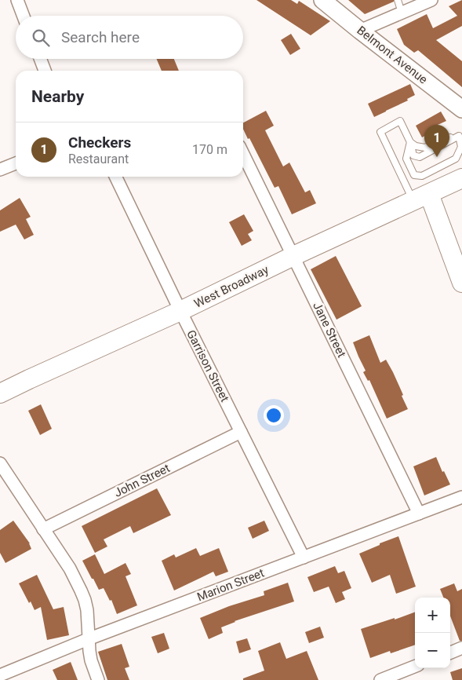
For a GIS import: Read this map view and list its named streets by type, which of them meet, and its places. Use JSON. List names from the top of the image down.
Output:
{
  "streets": {
    "main road": ["Belmont Avenue", "West Broadway"],
    "street": [
      "Jane Street",
      "Garrison Street",
      "John Street",
      "Marion Street"
    ]
  },
  "crossings": [
    ["West Broadway", "Jane Street"],
    ["West Broadway", "Garrison Street"],
    ["Jane Street", "Marion Street"],
    ["Garrison Street", "John Street"],
    ["Garrison Street", "Marion Street"]
  ],
  "page": {
    "search": "Search here",
    "heading": "Nearby",
    "list": [
      {
        "mark": "1",
        "name": "Checkers",
        "note": "Restaurant",
        "value": "170 m"
      }
    ],
    "pins": "1",
    "map_buttons": ["+", "−"]
  }
}
